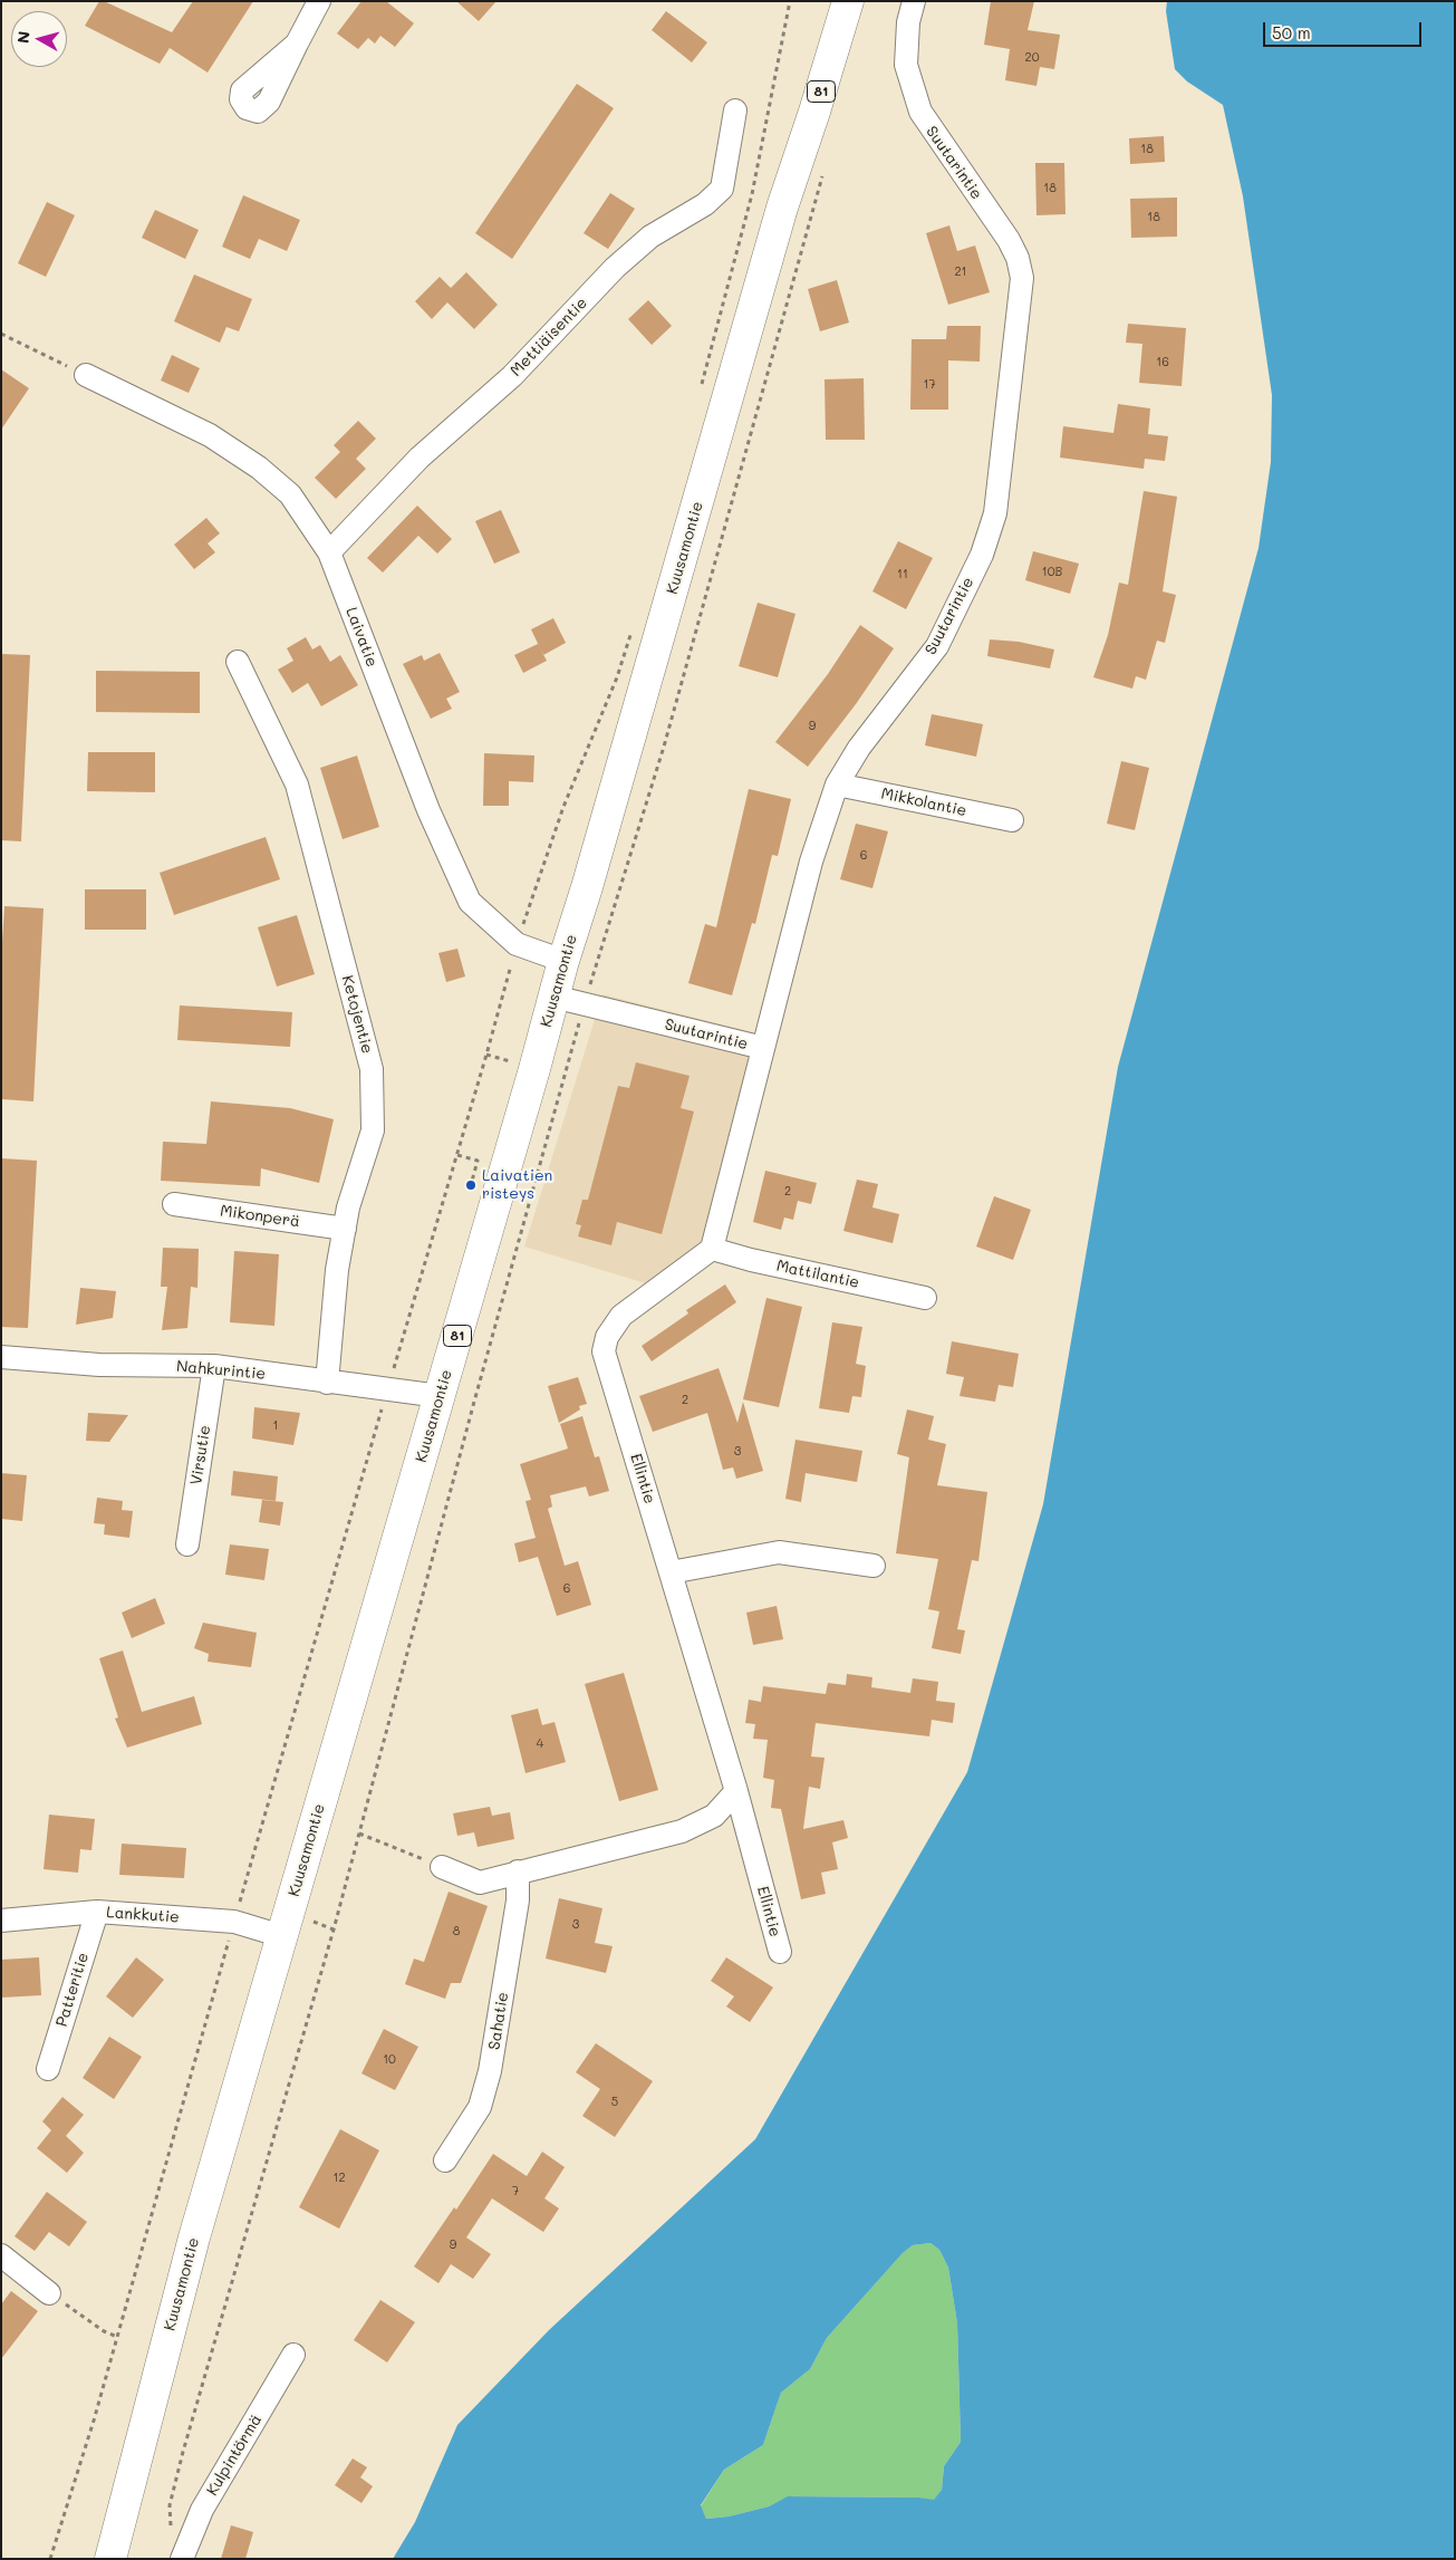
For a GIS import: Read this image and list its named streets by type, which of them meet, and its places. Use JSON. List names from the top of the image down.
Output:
{
  "streets": {
    "main road": ["81", "Kuusamontie"],
    "street": [
      "Suutarintie",
      "Mettiäisentie",
      "Laivatie",
      "Mikkolantie",
      "Ketojentie",
      "Mikonperä",
      "Mattilantie",
      "Nahkurintie",
      "Virsutie",
      "Ellintie",
      "Lankkutie",
      "Patteritie",
      "Sahatie",
      "Kulpintörmä"
    ]
  },
  "crossings": [
    ["Suutarintie", "Kuusamontie"],
    ["Suutarintie", "Mikkolantie"],
    ["Mettiäisentie", "Laivatie"],
    ["Kuusamontie", "Laivatie"],
    ["Kuusamontie", "Nahkurintie"],
    ["Kuusamontie", "Lankkutie"],
    ["Ketojentie", "Mikonperä"],
    ["Ketojentie", "Nahkurintie"],
    ["Mattilantie", "Ellintie"],
    ["Nahkurintie", "Virsutie"],
    ["Lankkutie", "Patteritie"]
  ],
  "places": ["Laivatien risteys"],
  "house_numbers": [
    "20",
    "18",
    "18",
    "18",
    "21",
    "16",
    "17",
    "10B",
    "11",
    "9",
    "6",
    "2",
    "2",
    "1",
    "3",
    "6",
    "4",
    "3",
    "8",
    "10",
    "5",
    "12",
    "7",
    "9"
  ],
  "scale_bar": "50 m",
  "north": "left"
}
